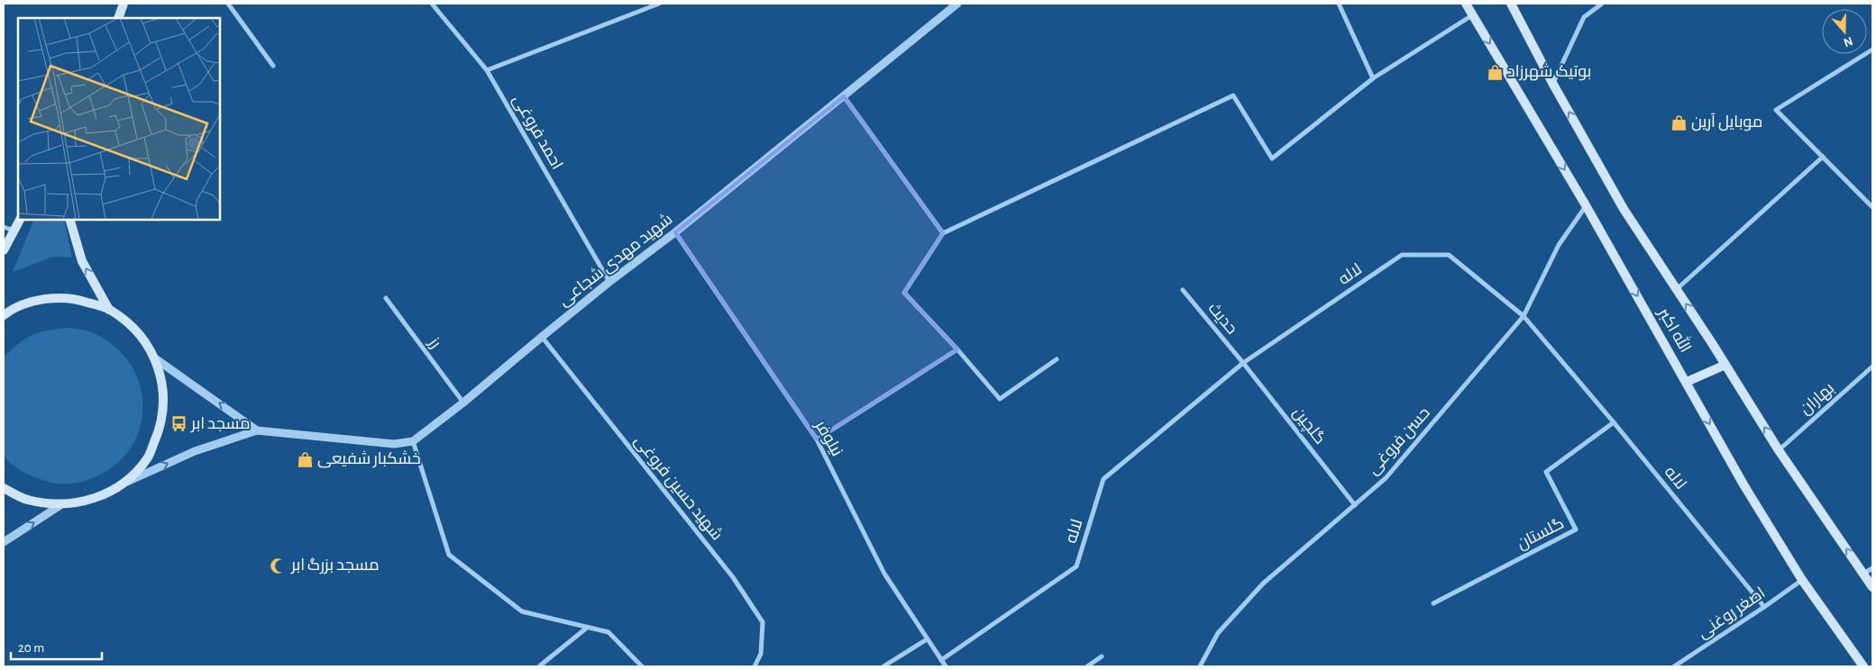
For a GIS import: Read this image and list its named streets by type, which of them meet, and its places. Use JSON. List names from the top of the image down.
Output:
{
  "streets": {
    "main road": ["الله اکبر"],
    "street": [
      "احمد فروغی",
      "شهید مهدی شجاعی",
      "لاله",
      "حدیث",
      "رز",
      "بهاران",
      "گلچین",
      "نیلوفر",
      "حسن فروغی",
      "شهید حسین فروغی",
      "گلستان",
      "اصغر روغنی"
    ]
  },
  "crossings": [
    ["احمد فروغی", "شهید مهدی شجاعی"],
    ["شهید مهدی شجاعی", "رز"],
    ["شهید مهدی شجاعی", "نیلوفر"],
    ["شهید مهدی شجاعی", "شهید حسین فروغی"],
    ["لاله", "حدیث"],
    ["لاله", "گلچین"],
    ["لاله", "نیلوفر"],
    ["لاله", "حسن فروغی"],
    ["لاله", "گلستان"],
    ["لاله", "اصغر روغنی"],
    ["حدیث", "گلچین"],
    ["الله اکبر", "بهاران"],
    ["الله اکبر", "حسن فروغی"],
    ["الله اکبر", "اصغر روغنی"],
    ["گلچین", "حسن فروغی"]
  ],
  "places": {
    "shop": ["بوتیک شهرزاد", "موبایل آرین", "خشکبار شفیعی"],
    "bus stop": ["مسجد ابر"],
    "mosque": ["مسجد بزرگ ابر"]
  },
  "scale_bar": "20 m",
  "north": "bottom"
}
